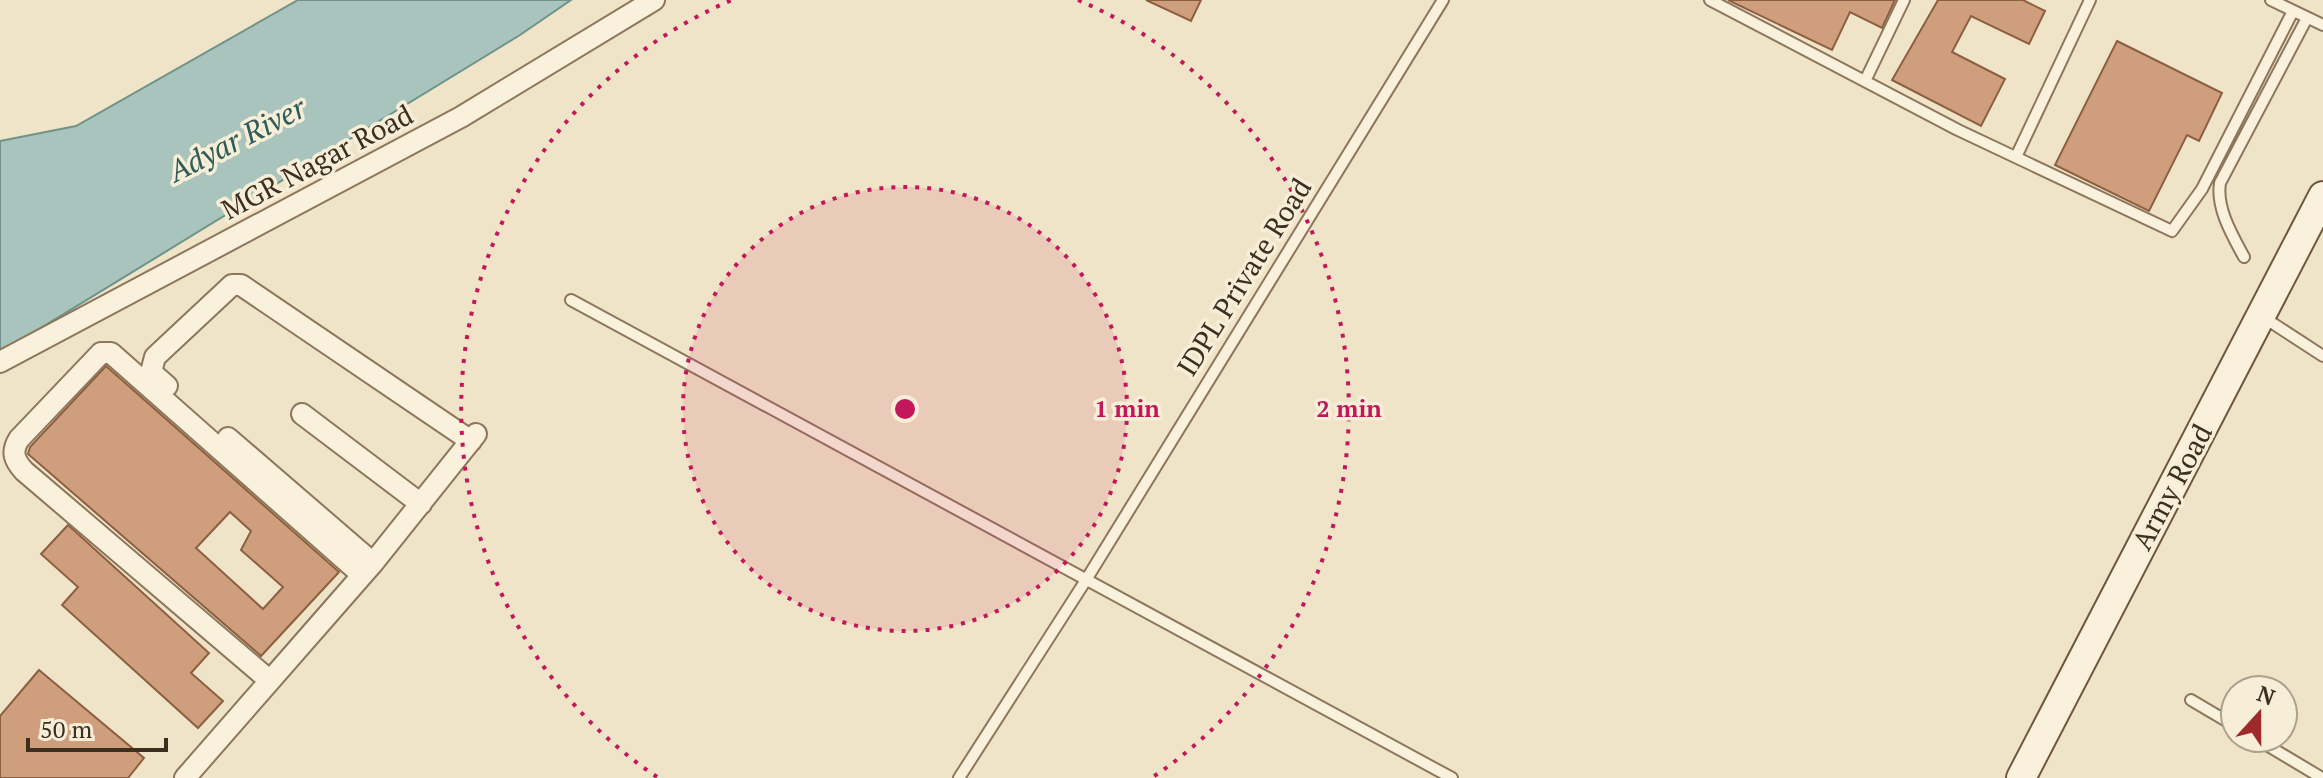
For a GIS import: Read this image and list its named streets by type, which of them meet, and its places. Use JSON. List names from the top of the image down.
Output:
{
  "streets": {
    "street": ["MGR Nagar Road", "Army Road"],
    "lane": ["IDPL Private Road"]
  },
  "water": ["Adyar River"],
  "scale_bar": "50 m",
  "north": "top",
  "rings": ["1 min", "2 min"]
}
